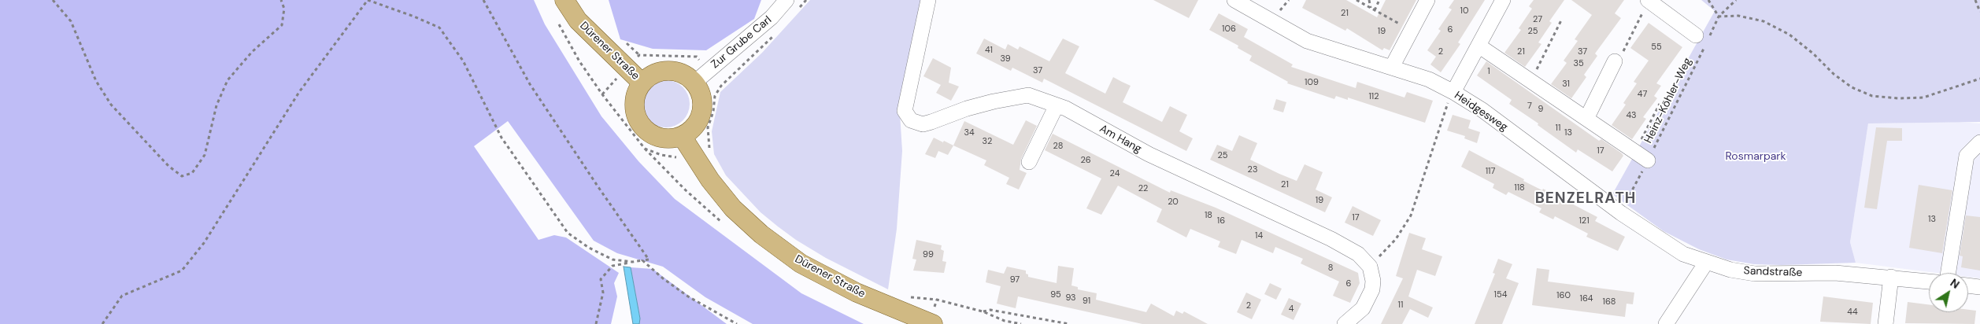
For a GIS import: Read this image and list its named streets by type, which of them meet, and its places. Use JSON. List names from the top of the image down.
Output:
{
  "streets": {
    "main road": ["Dürener Straße"],
    "street": [
      "Zur Grube Carl",
      "Heidgesweg",
      "Am Hang",
      "Sandstraße"
    ],
    "path": ["Heinz-Köhler-Weg"]
  },
  "crossings": [
    ["Zur Grube Carl", "Dürener Straße"],
    ["Heinz-Köhler-Weg", "Heidgesweg"],
    ["Heidgesweg", "Sandstraße"]
  ],
  "districts": ["BENZELRATH"],
  "parks": ["Rosmarpark"],
  "house_numbers": [
    "10",
    "21",
    "27",
    "106",
    "6",
    "19",
    "25",
    "55",
    "41",
    "2",
    "21",
    "37",
    "39",
    "35",
    "37",
    "1",
    "109",
    "31",
    "47",
    "112",
    "7",
    "9",
    "43",
    "11",
    "34",
    "13",
    "32",
    "28",
    "17",
    "25",
    "26",
    "23",
    "117",
    "24",
    "21",
    "118",
    "22",
    "19",
    "20",
    "18",
    "17",
    "13",
    "16",
    "121",
    "14",
    "99",
    "8",
    "97",
    "6",
    "95",
    "154",
    "160",
    "93",
    "164",
    "91",
    "168",
    "11",
    "2",
    "4",
    "44"
  ],
  "north": "top right"
}
